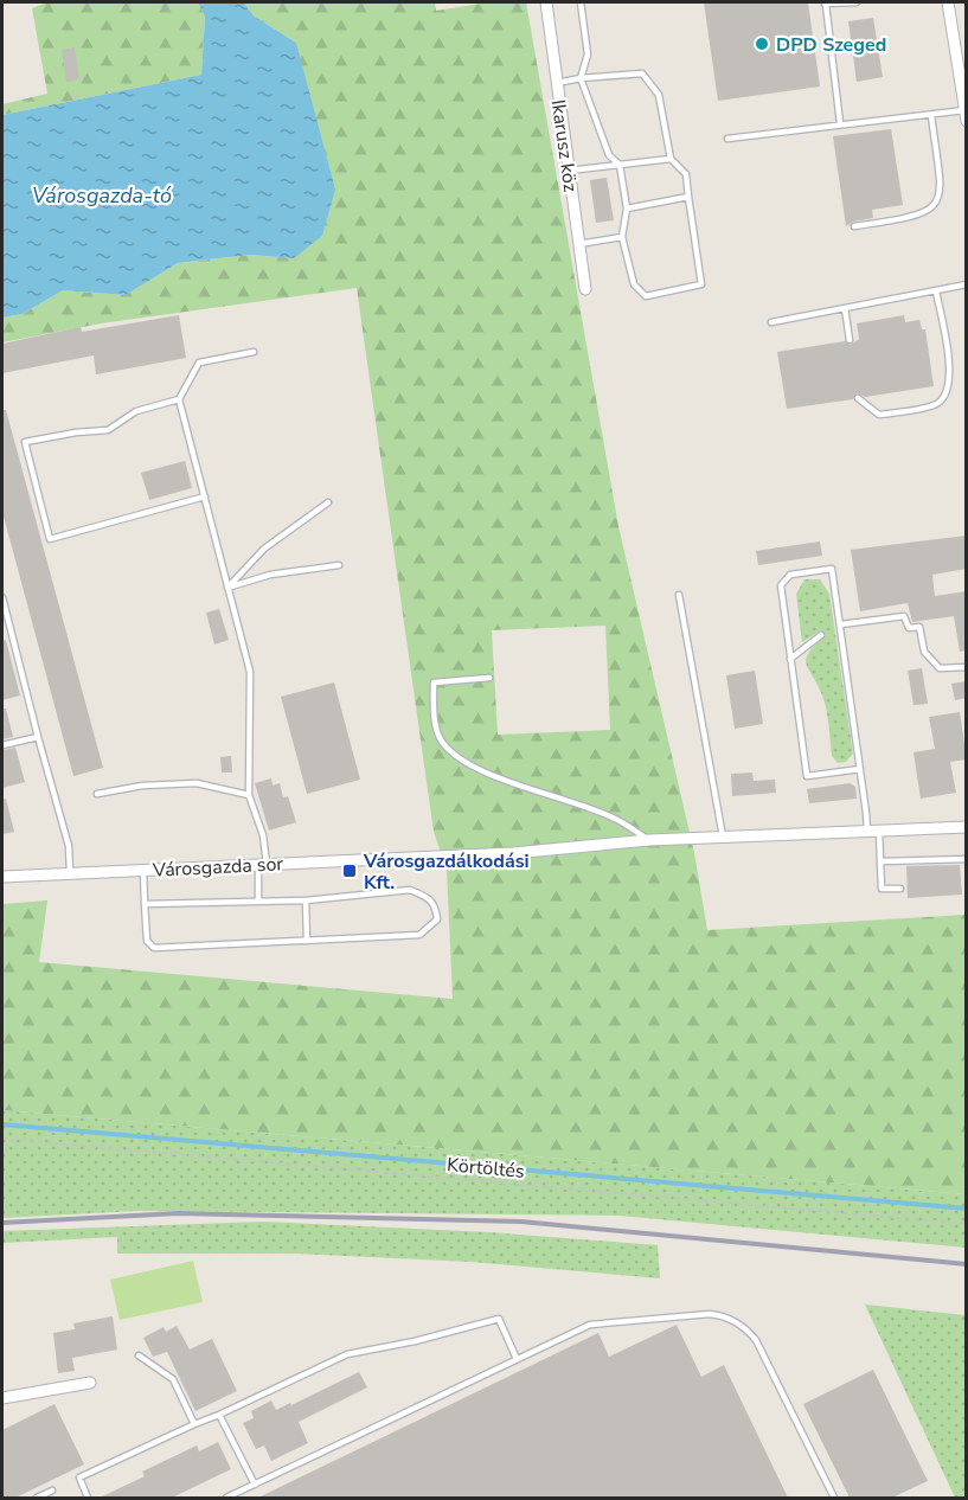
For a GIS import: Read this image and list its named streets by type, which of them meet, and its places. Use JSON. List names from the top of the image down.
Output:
{
  "streets": {
    "street": ["Ikarusz köz", "Városgazda sor"],
    "path": ["Körtöltés"]
  },
  "water": ["Városgazda-tó"],
  "places": {
    "other": ["DPD Szeged"],
    "transit": ["Városgazdálkodási Kft."]
  }
}
